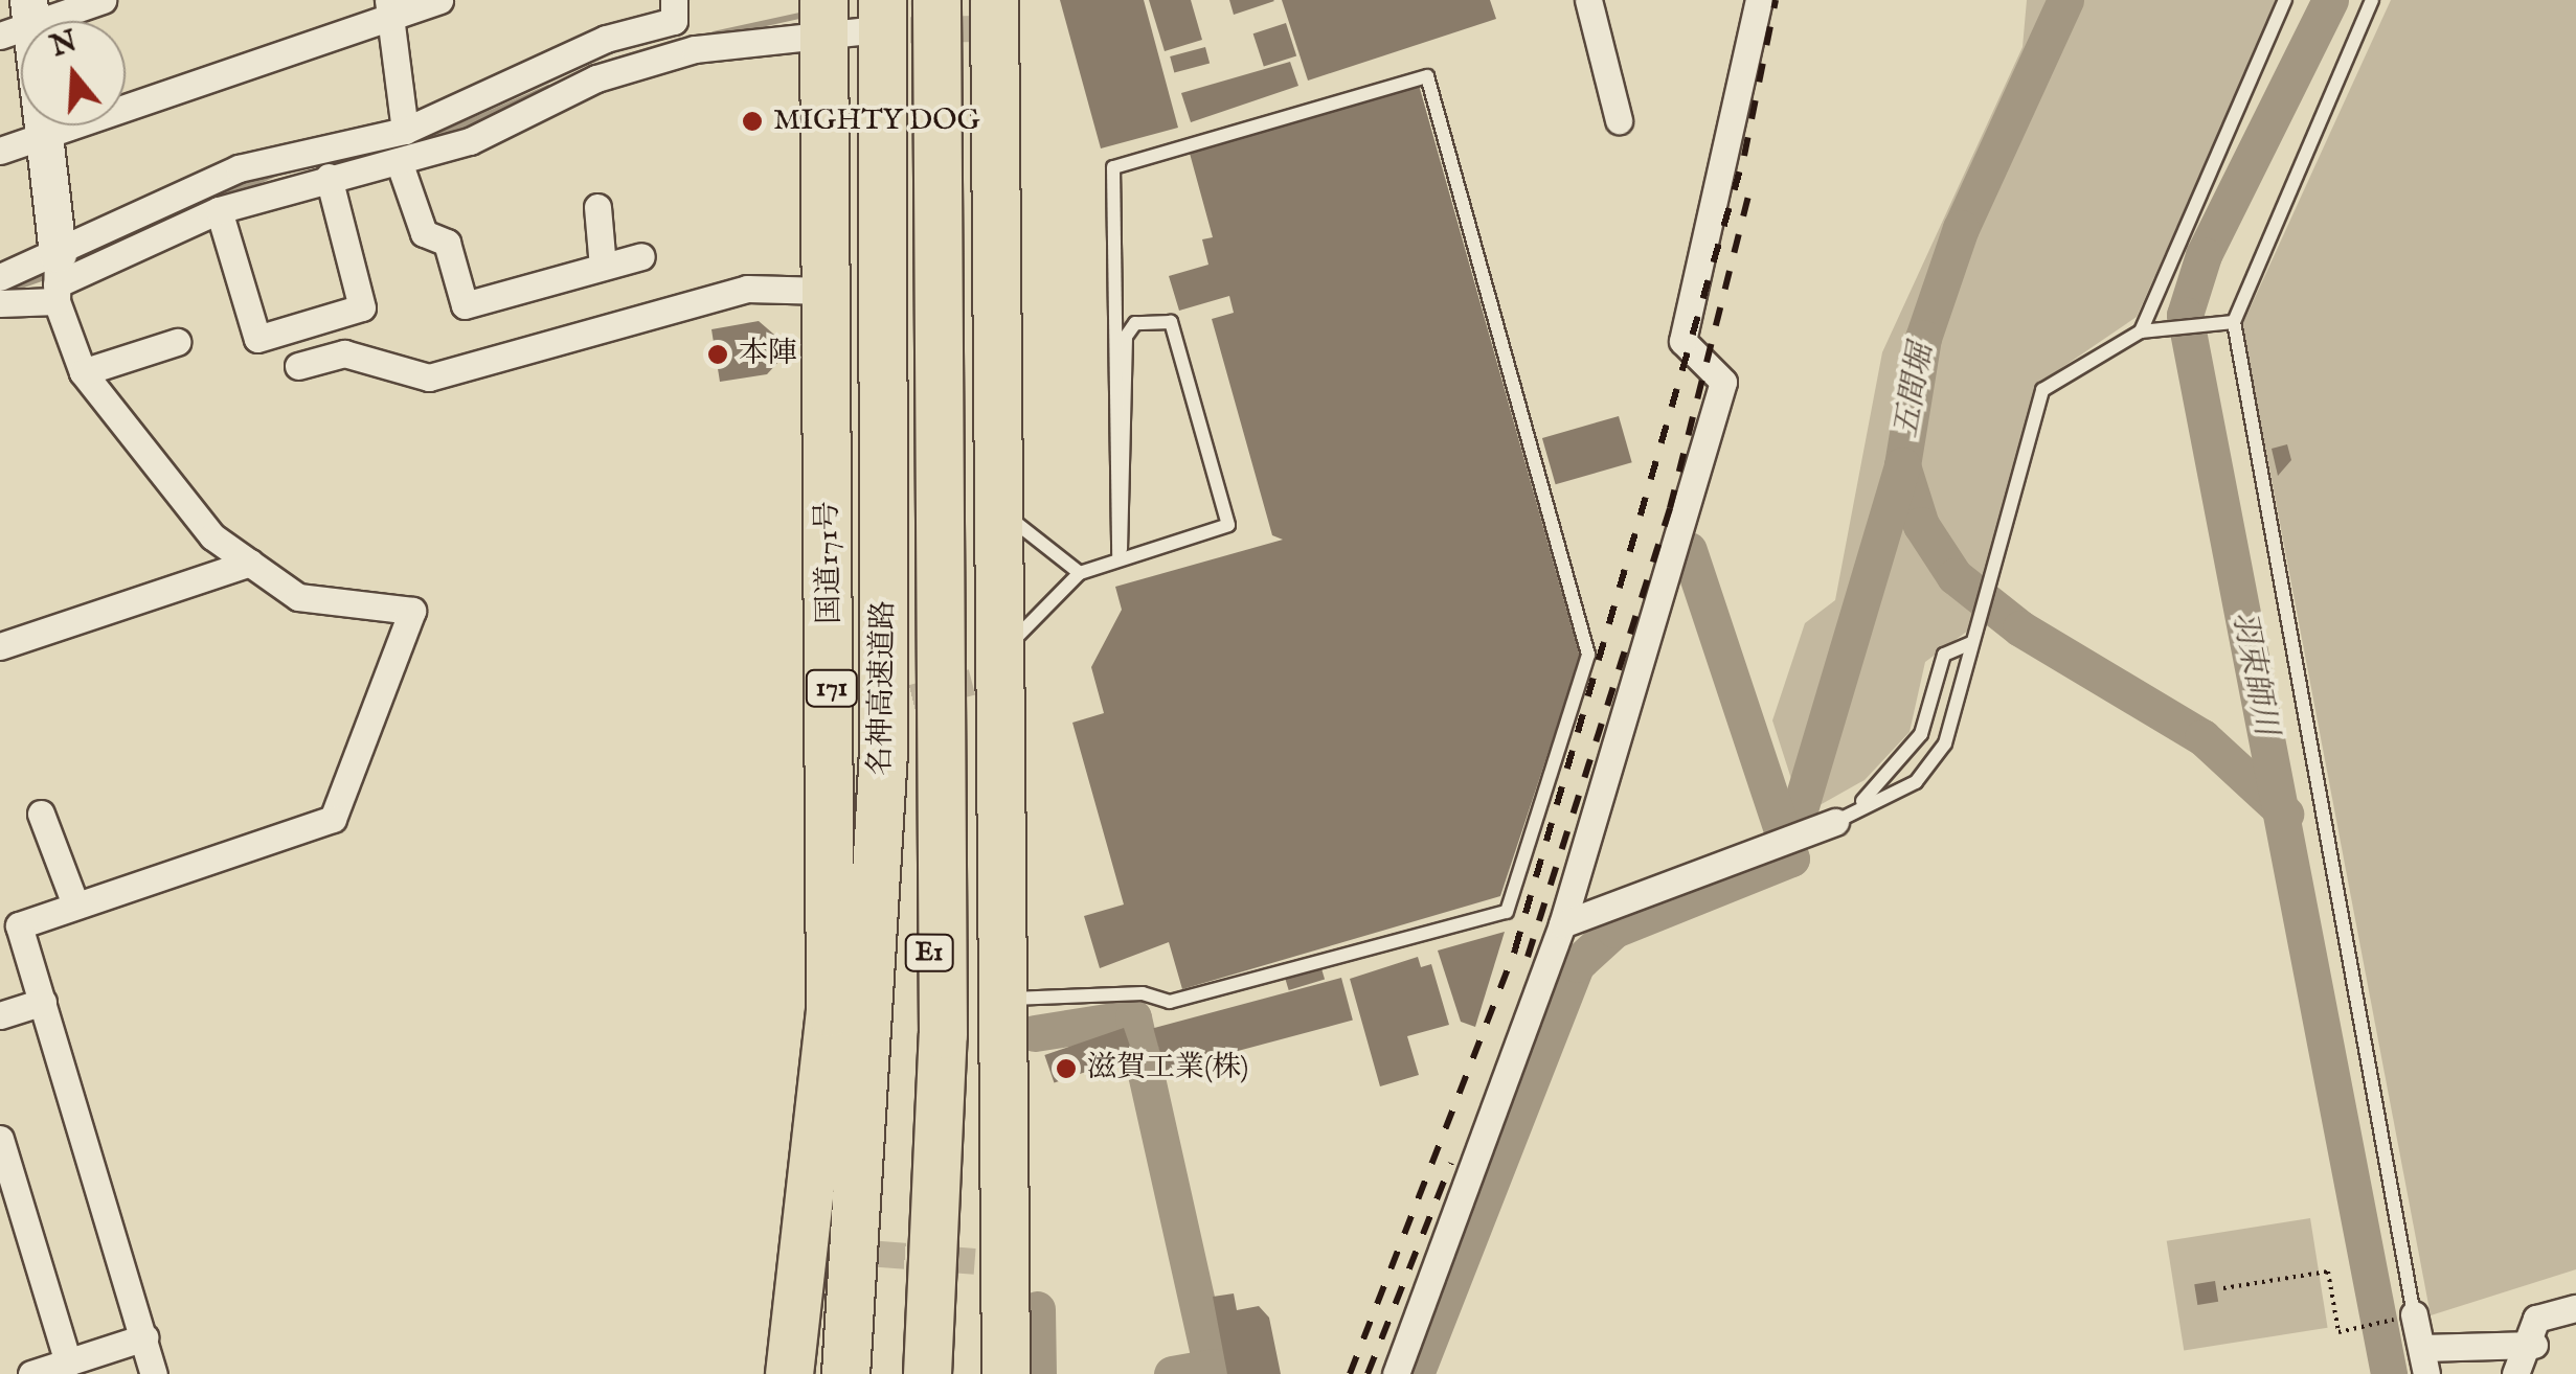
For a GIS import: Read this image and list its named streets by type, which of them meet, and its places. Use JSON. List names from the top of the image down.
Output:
{
  "streets": {
    "highway": [
      "国道171号",
      "171",
      "名神高速道路",
      "E1"
    ]
  },
  "crossings": [
    ["国道171号", "名神高速道路"]
  ],
  "water": ["五間堀", "羽束師川"],
  "places": ["MIGHTY DOG", "本陣", "滋賀工業(株)"],
  "north": "top"
}
